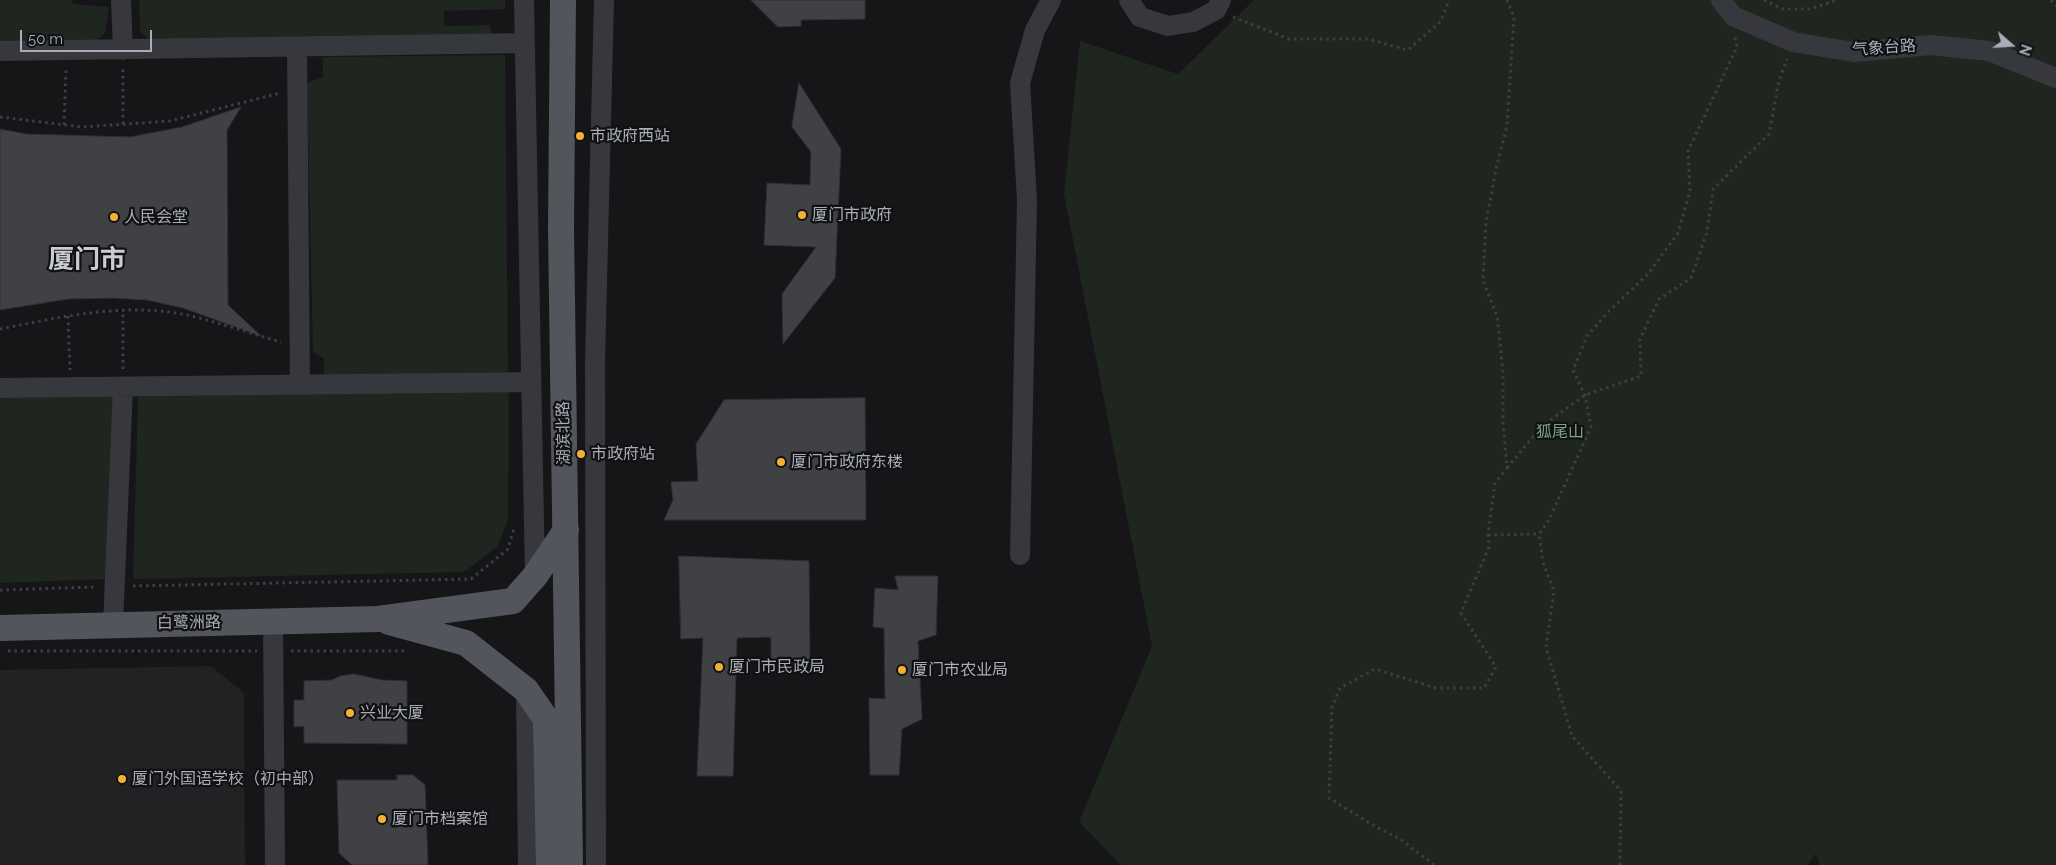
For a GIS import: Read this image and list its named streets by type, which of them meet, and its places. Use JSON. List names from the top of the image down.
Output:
{
  "streets": {
    "main road": ["湖滨北路", "白鹭洲路"],
    "street": ["气象台路"]
  },
  "crossings": [
    ["湖滨北路", "白鹭洲路"]
  ],
  "districts": ["厦门市"],
  "parks": ["狐尾山"],
  "places": [
    "市政府西站",
    "厦门市政府",
    "人民会堂",
    "市政府站",
    "厦门市政府东楼",
    "厦门市民政局",
    "厦门市农业局",
    "兴业大厦",
    "厦门外国语学校（初中部）",
    "厦门市档案馆"
  ],
  "scale_bar": "50 m",
  "north": "right"
}
